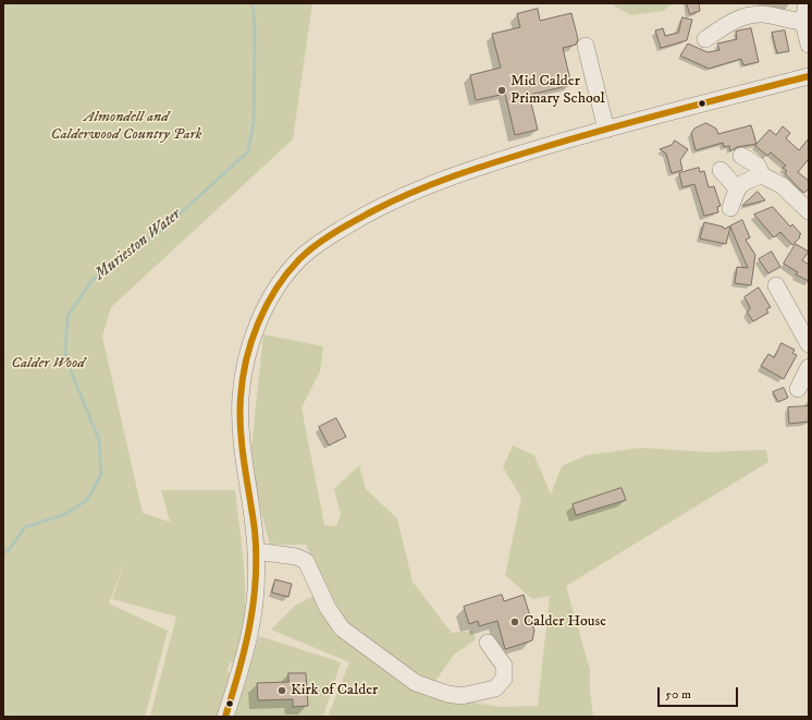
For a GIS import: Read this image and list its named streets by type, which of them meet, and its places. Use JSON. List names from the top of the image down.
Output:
{
  "water": ["Murieston Water"],
  "parks": ["Almondell and Calderwood Country Park", "Calder Wood"],
  "places": ["Mid Calder Primary School", "Calder House", "Kirk of Calder"],
  "scale_bar": "50 m"
}
